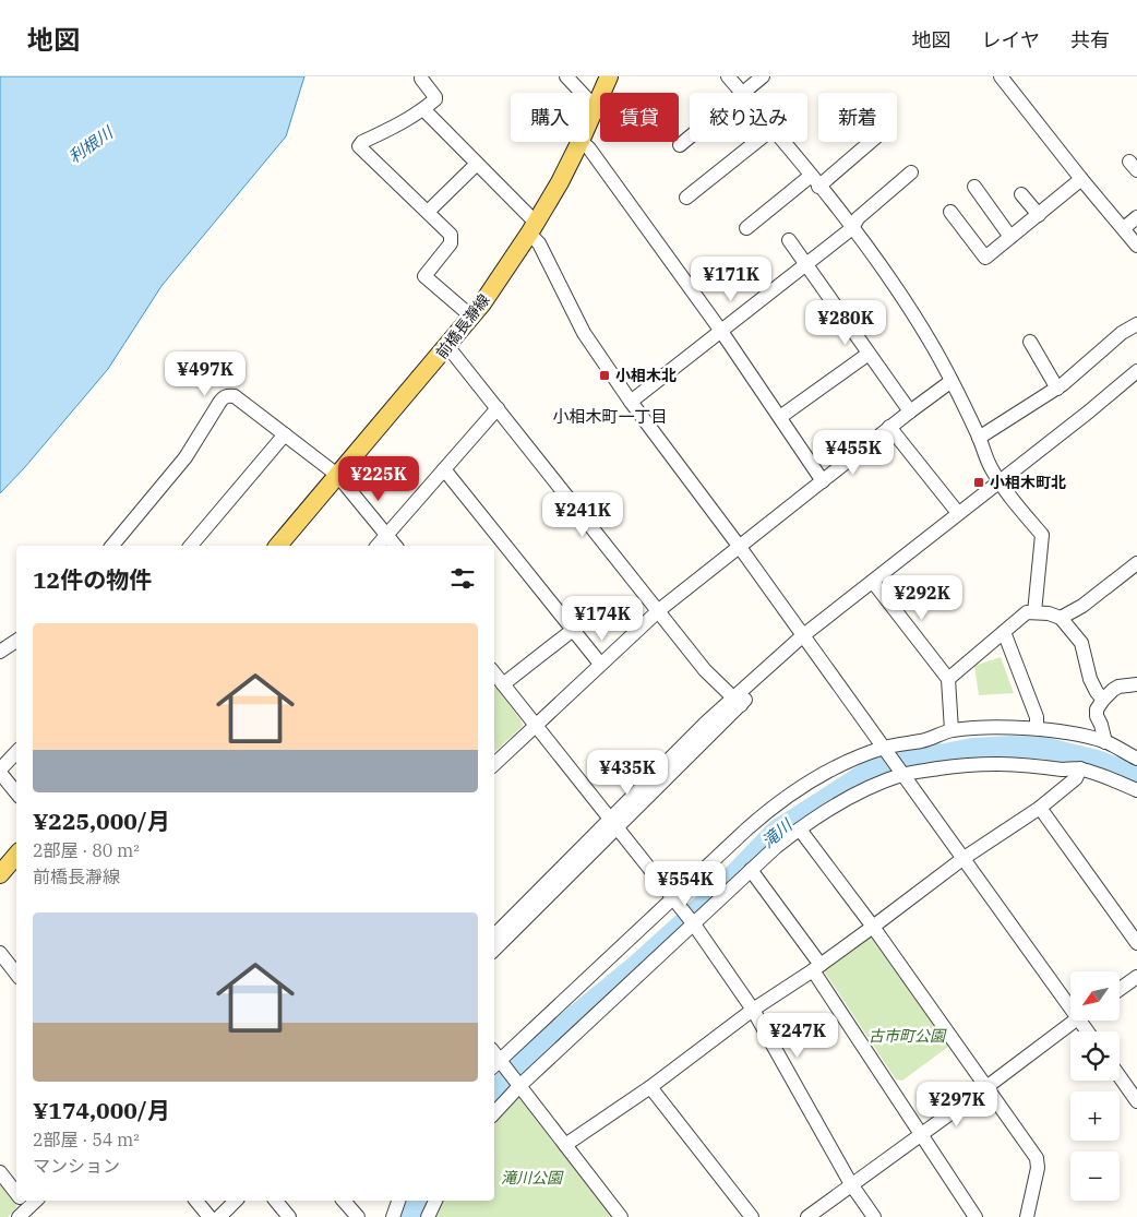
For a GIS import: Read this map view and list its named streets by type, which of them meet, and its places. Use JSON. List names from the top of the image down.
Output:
{
  "streets": {
    "main road": ["前橋長瀞線"]
  },
  "districts": ["小相木町一丁目"],
  "water": ["利根川", "滝川"],
  "parks": ["古市町公園", "滝川公園"],
  "places": {
    "transit": ["小相木北", "小相木町北"]
  },
  "north": "bottom left",
  "page": {
    "header": "地図",
    "nav": ["地図", "レイヤ", "共有"],
    "chip": [
      "購入",
      "賃貸",
      "絞り込み",
      "新着"
    ],
    "price": [
      "¥171K",
      "¥280K",
      "¥497K",
      "¥455K",
      "¥225K",
      "¥241K",
      "¥292K",
      "¥174K",
      "¥435K",
      "¥554K",
      "¥247K",
      "¥297K"
    ],
    "heading": "12件の物件",
    "list": [
      {
        "name": "¥225,000/月",
        "note": "2部屋 · 80 m² · 前橋長瀞線"
      },
      {
        "name": "¥174,000/月",
        "note": "2部屋 · 54 m² · マンション"
      }
    ],
    "map_buttons": ["+", "−"]
  }
}
